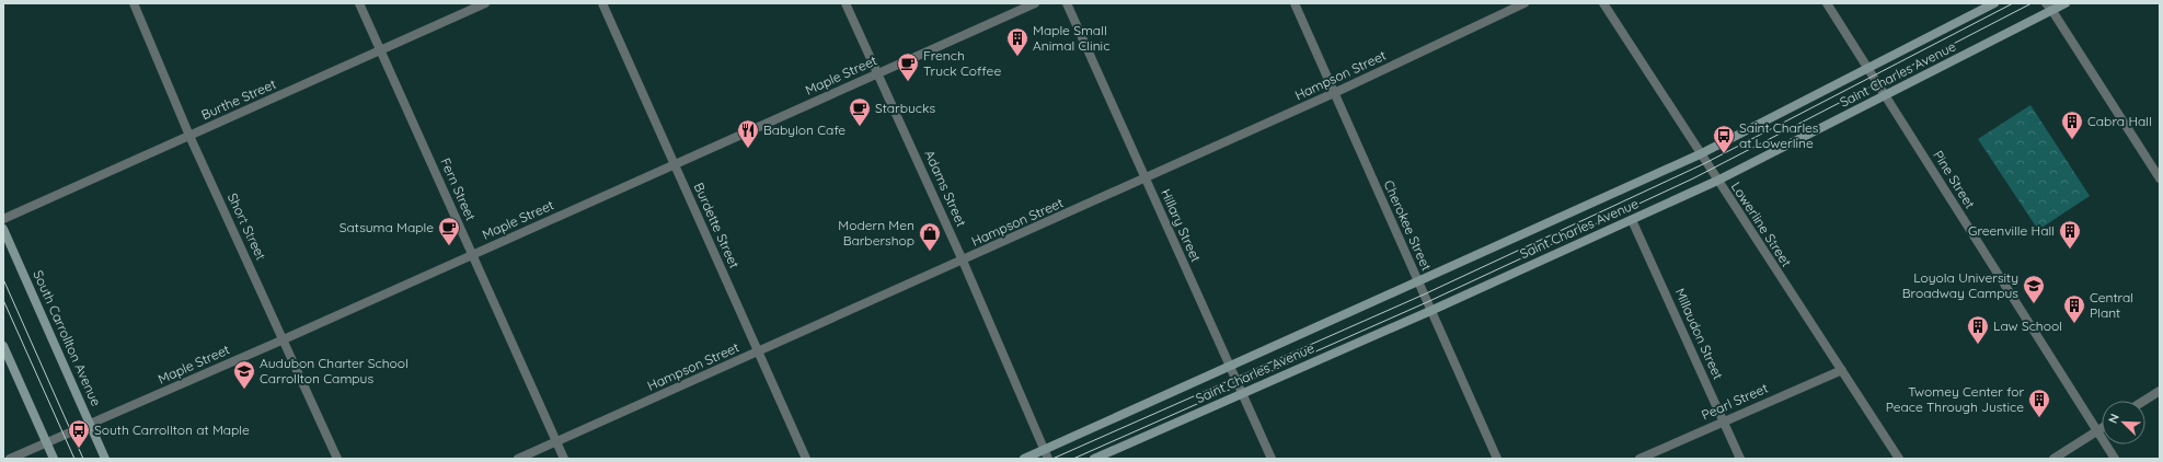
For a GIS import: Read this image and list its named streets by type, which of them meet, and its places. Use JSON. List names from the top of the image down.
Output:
{
  "streets": {
    "main road": ["Saint Charles Avenue", "South Carrollton Avenue"],
    "street": [
      "Maple Street",
      "Hampson Street",
      "Burthe Street",
      "Pine Street",
      "Adams Street",
      "Fern Street",
      "Lowerline Street",
      "Burdette Street",
      "Hillary Street",
      "Cherokee Street",
      "Short Street",
      "Millaudon Street",
      "Pearl Street"
    ]
  },
  "crossings": [
    ["Saint Charles Avenue", "Pine Street"],
    ["Saint Charles Avenue", "Adams Street"],
    ["Saint Charles Avenue", "Lowerline Street"],
    ["Saint Charles Avenue", "Hillary Street"],
    ["Saint Charles Avenue", "Cherokee Street"],
    ["Saint Charles Avenue", "Millaudon Street"],
    ["Maple Street", "Adams Street"],
    ["Maple Street", "Fern Street"],
    ["Maple Street", "Burdette Street"],
    ["Maple Street", "Short Street"],
    ["Maple Street", "South Carrollton Avenue"],
    ["Hampson Street", "Adams Street"],
    ["Hampson Street", "Fern Street"],
    ["Hampson Street", "Burdette Street"],
    ["Hampson Street", "Hillary Street"],
    ["Hampson Street", "Cherokee Street"],
    ["Burthe Street", "Fern Street"],
    ["Burthe Street", "Short Street"],
    ["Lowerline Street", "Pearl Street"],
    ["Millaudon Street", "Pearl Street"]
  ],
  "places": {
    "building": [
      "Maple Small Animal Clinic",
      "Cabra Hall",
      "Greenville Hall",
      "Central Plant",
      "Law School",
      "Twomey Center for Peace Through Justice"
    ],
    "cafe": ["French Truck Coffee", "Starbucks", "Satsuma Maple"],
    "restaurant": ["Babylon Cafe"],
    "bus stop": ["Saint Charles at Lowerline", "South Carrollton at Maple"],
    "shop": ["Modern Men Barbershop"],
    "school or university": ["Loyola University Broadway Campus", "Audubon Charter School Carrollton Campus"]
  },
  "north": "top left"
}
